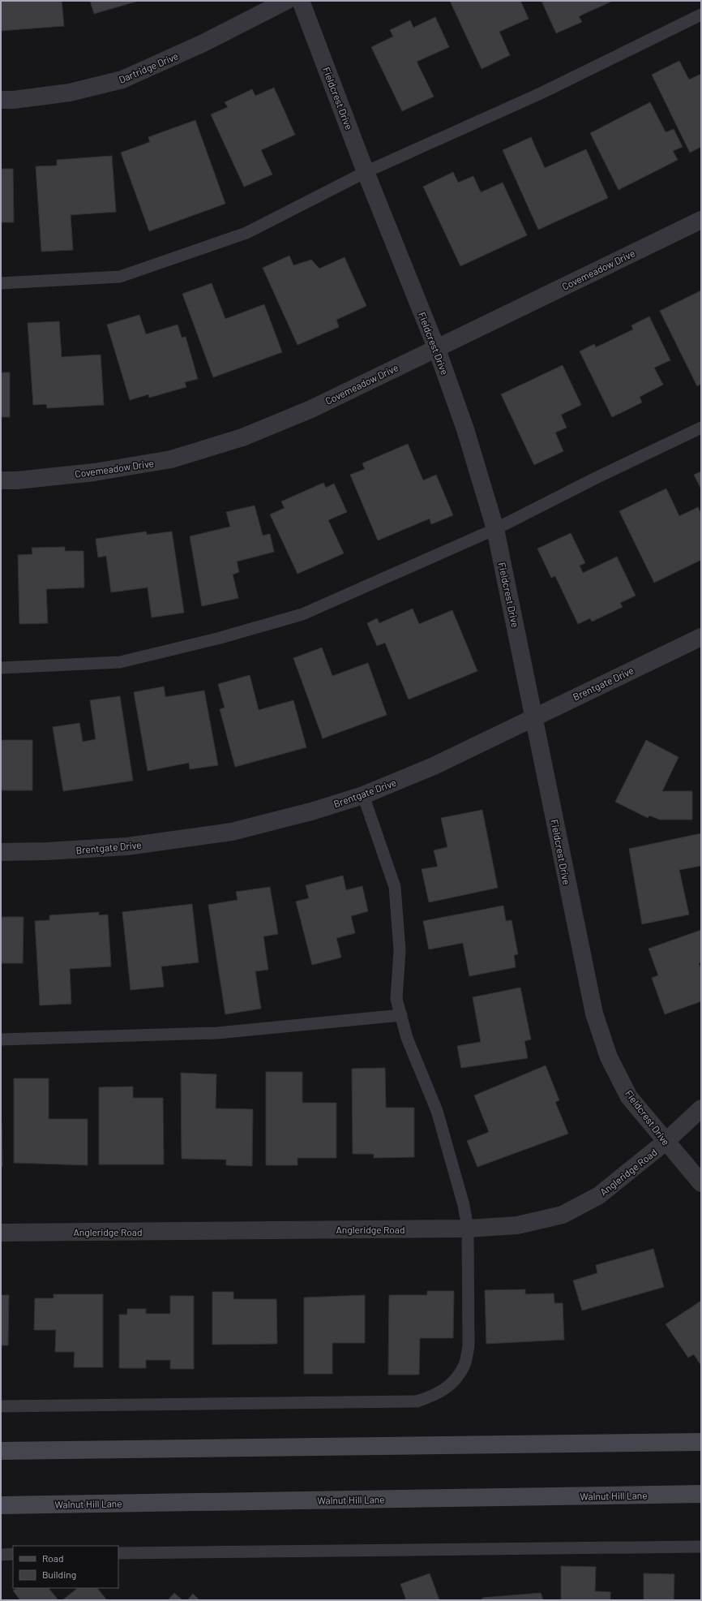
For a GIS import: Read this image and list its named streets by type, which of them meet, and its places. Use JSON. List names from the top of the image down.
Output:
{
  "streets": {
    "main road": ["Walnut Hill Lane"],
    "street": [
      "Dartridge Drive",
      "Fieldcrest Drive",
      "Covemeadow Drive",
      "Brentgate Drive",
      "Angleridge Road"
    ]
  },
  "crossings": [
    ["Fieldcrest Drive", "Covemeadow Drive"],
    ["Fieldcrest Drive", "Brentgate Drive"],
    ["Fieldcrest Drive", "Angleridge Road"]
  ],
  "legend": ["Road", "Building"]
}
